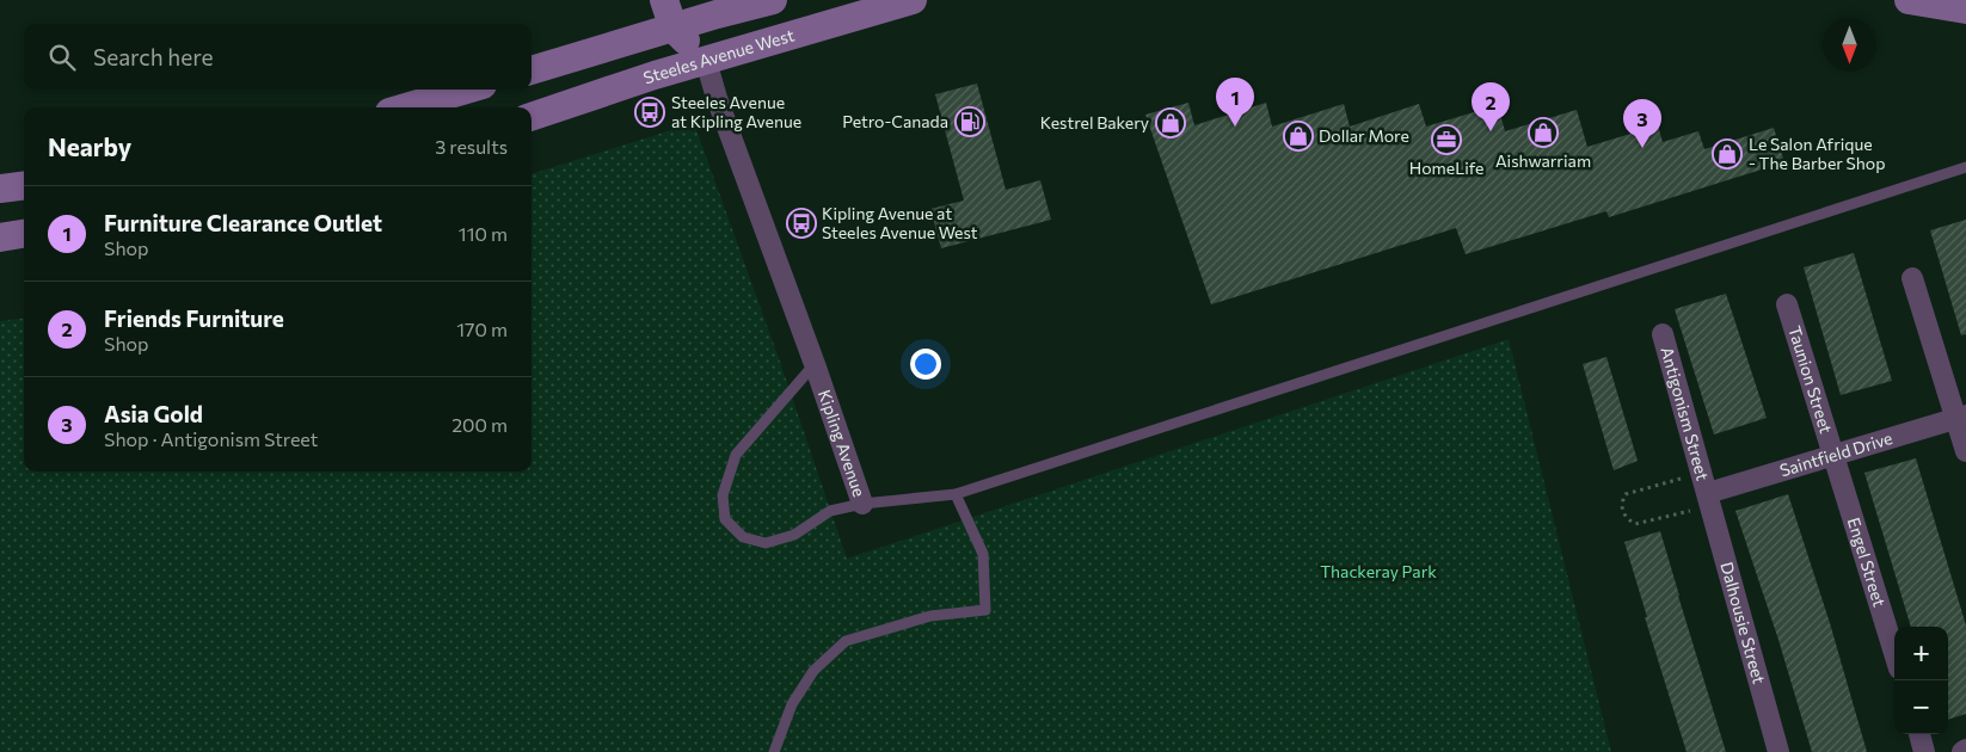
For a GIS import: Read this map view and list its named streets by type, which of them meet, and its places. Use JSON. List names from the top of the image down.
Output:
{
  "streets": {
    "main road": ["Steeles Avenue West", "Kipling Avenue"],
    "street": [
      "Taunion Street",
      "Antigonism Street",
      "Saintfield Drive",
      "Engel Street",
      "Dalhousie Street"
    ]
  },
  "crossings": [
    ["Steeles Avenue West", "Kipling Avenue"],
    ["Taunion Street", "Saintfield Drive"],
    ["Taunion Street", "Engel Street"],
    ["Antigonism Street", "Saintfield Drive"],
    ["Antigonism Street", "Dalhousie Street"],
    ["Saintfield Drive", "Engel Street"],
    ["Saintfield Drive", "Dalhousie Street"]
  ],
  "parks": ["Thackeray Park"],
  "places": {
    "bus stop": ["Steeles Avenue at Kipling Avenue", "Kipling Avenue at Steeles Avenue West"],
    "fuel station": ["Petro-Canada"],
    "shop": [
      "Kestrel Bakery",
      "Aishwarriam",
      "Dollar More",
      "Le Salon Afrique - The Barber Shop"
    ],
    "office": ["HomeLife"]
  },
  "north": "bottom",
  "page": {
    "search": "Search here",
    "pins": ["1", "2", "3"],
    "heading": ["Nearby", "3 results"],
    "list": [
      {
        "mark": "1",
        "name": "Furniture Clearance Outlet",
        "note": "Shop",
        "value": "110 m"
      },
      {
        "mark": "2",
        "name": "Friends Furniture",
        "note": "Shop",
        "value": "170 m"
      },
      {
        "mark": "3",
        "name": "Asia Gold",
        "note": "Shop · Antigonism Street",
        "value": "200 m"
      }
    ],
    "map_buttons": ["+", "−"]
  }
}
